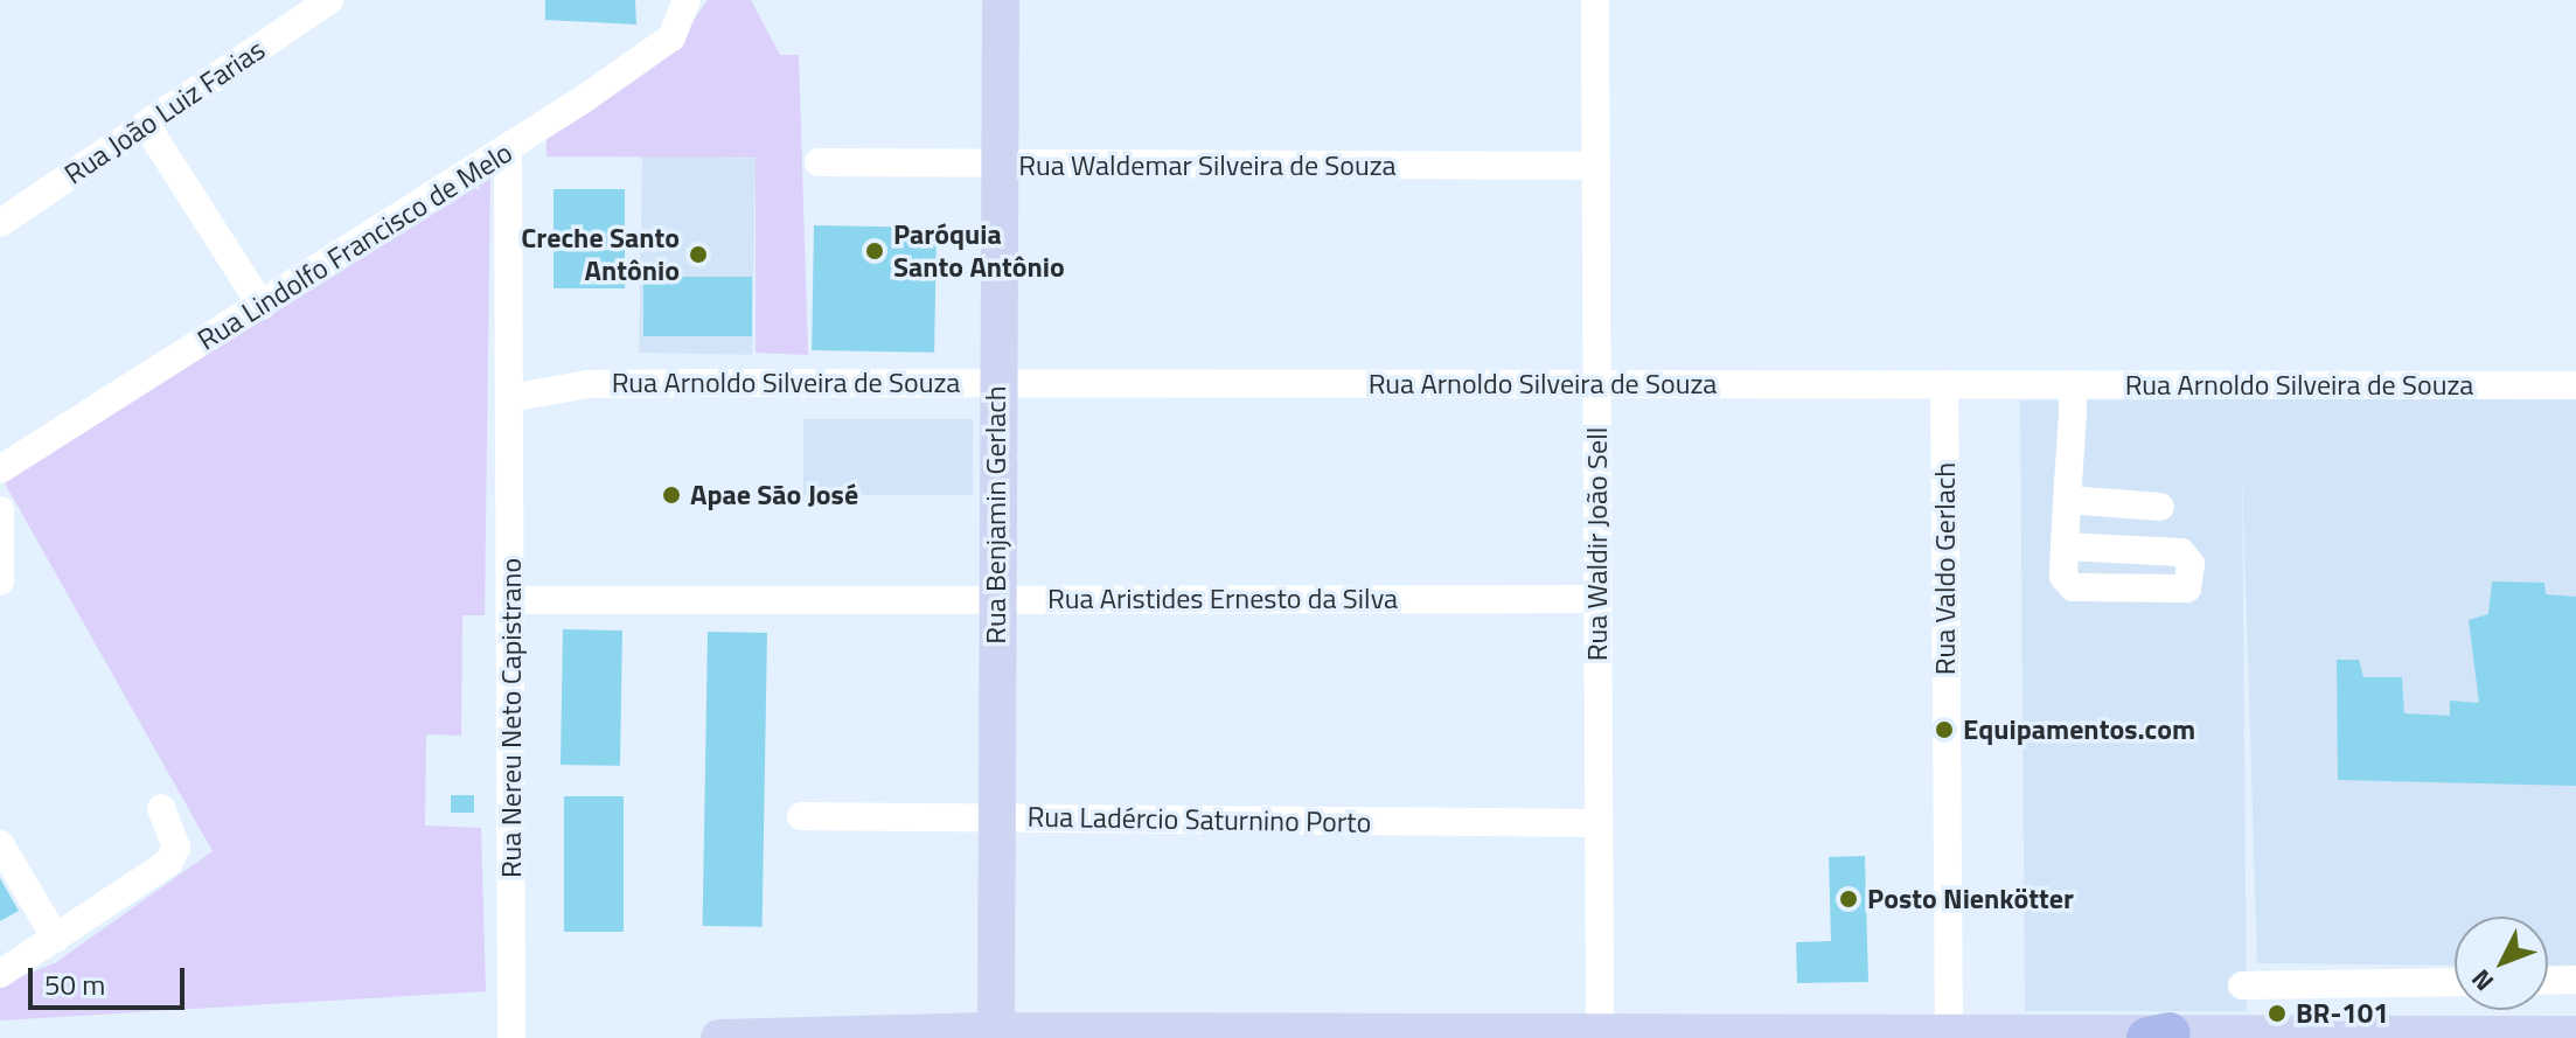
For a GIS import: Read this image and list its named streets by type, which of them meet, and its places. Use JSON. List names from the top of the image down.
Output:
{
  "streets": {
    "main road": ["Rua Benjamin Gerlach"],
    "street": [
      "Rua João Luiz Farias",
      "Rua Waldemar Silveira de Souza",
      "Rua Lindolfo Francisco de Melo",
      "Rua Arnoldo Silveira de Souza",
      "Rua Waldir João Sell",
      "Rua Valdo Gerlach",
      "Rua Aristides Ernesto da Silva",
      "Rua Nereu Neto Capistrano",
      "Rua Ladércio Saturnino Porto"
    ]
  },
  "crossings": [
    ["Rua Waldemar Silveira de Souza", "Rua Benjamin Gerlach"],
    ["Rua Waldemar Silveira de Souza", "Rua Waldir João Sell"],
    ["Rua Lindolfo Francisco de Melo", "Rua Nereu Neto Capistrano"],
    ["Rua Arnoldo Silveira de Souza", "Rua Benjamin Gerlach"],
    ["Rua Arnoldo Silveira de Souza", "Rua Waldir João Sell"],
    ["Rua Arnoldo Silveira de Souza", "Rua Valdo Gerlach"],
    ["Rua Arnoldo Silveira de Souza", "Rua Nereu Neto Capistrano"],
    ["Rua Benjamin Gerlach", "Rua Aristides Ernesto da Silva"],
    ["Rua Benjamin Gerlach", "Rua Ladércio Saturnino Porto"],
    ["Rua Waldir João Sell", "Rua Aristides Ernesto da Silva"],
    ["Rua Waldir João Sell", "Rua Ladércio Saturnino Porto"],
    ["Rua Aristides Ernesto da Silva", "Rua Nereu Neto Capistrano"]
  ],
  "places": [
    "Paróquia Santo Antônio",
    "Creche Santo Antônio",
    "Apae São José",
    "Equipamentos.com",
    "Posto Nienkötter",
    "BR-101"
  ],
  "scale_bar": "50 m",
  "north": "bottom left"
}
